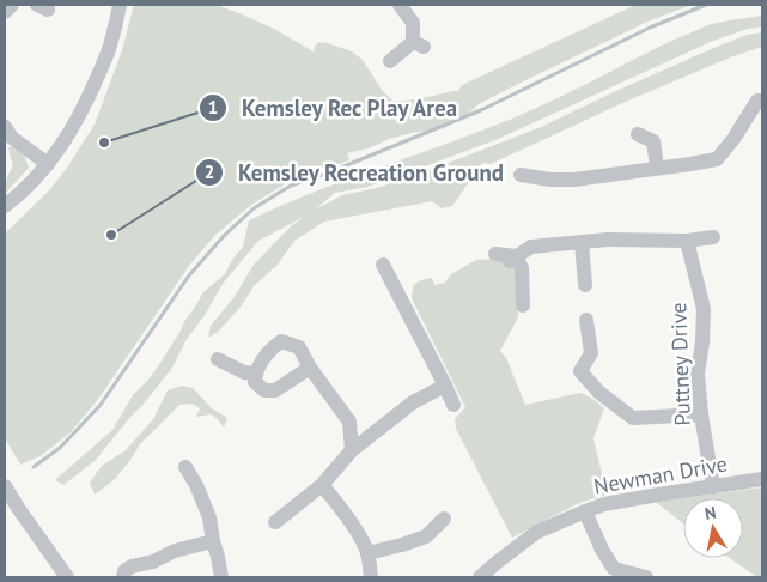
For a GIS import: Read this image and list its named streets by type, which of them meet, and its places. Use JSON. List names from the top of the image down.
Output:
{
  "streets": {
    "street": ["Puttney Drive", "Newman Drive"]
  },
  "crossings": [
    ["Puttney Drive", "Newman Drive"]
  ],
  "places": ["Kemsley Rec Play Area", "Kemsley Recreation Ground"],
  "north": "top"
}
